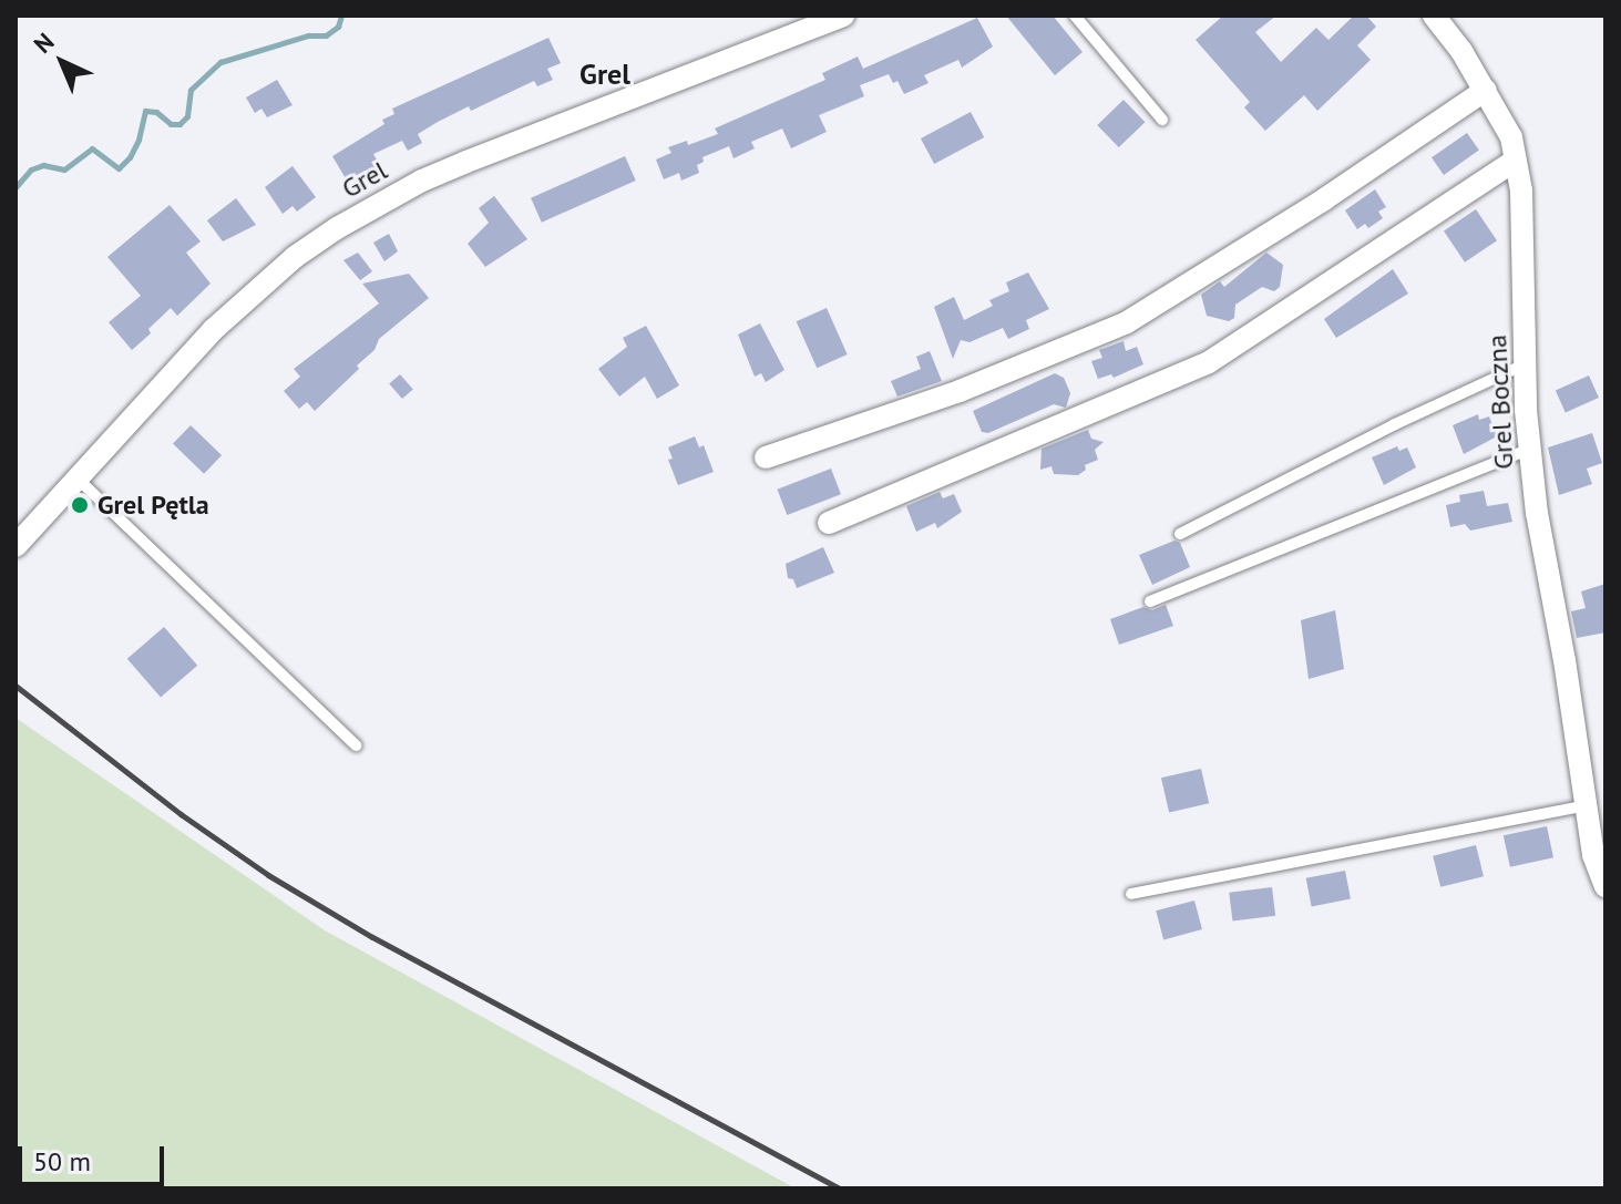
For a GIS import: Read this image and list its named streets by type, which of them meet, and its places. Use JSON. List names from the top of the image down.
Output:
{
  "streets": {
    "street": ["Grel", "Grel Boczna"]
  },
  "districts": ["Grel"],
  "places": ["Grel Pętla"],
  "scale_bar": "50 m",
  "north": "top left"
}
